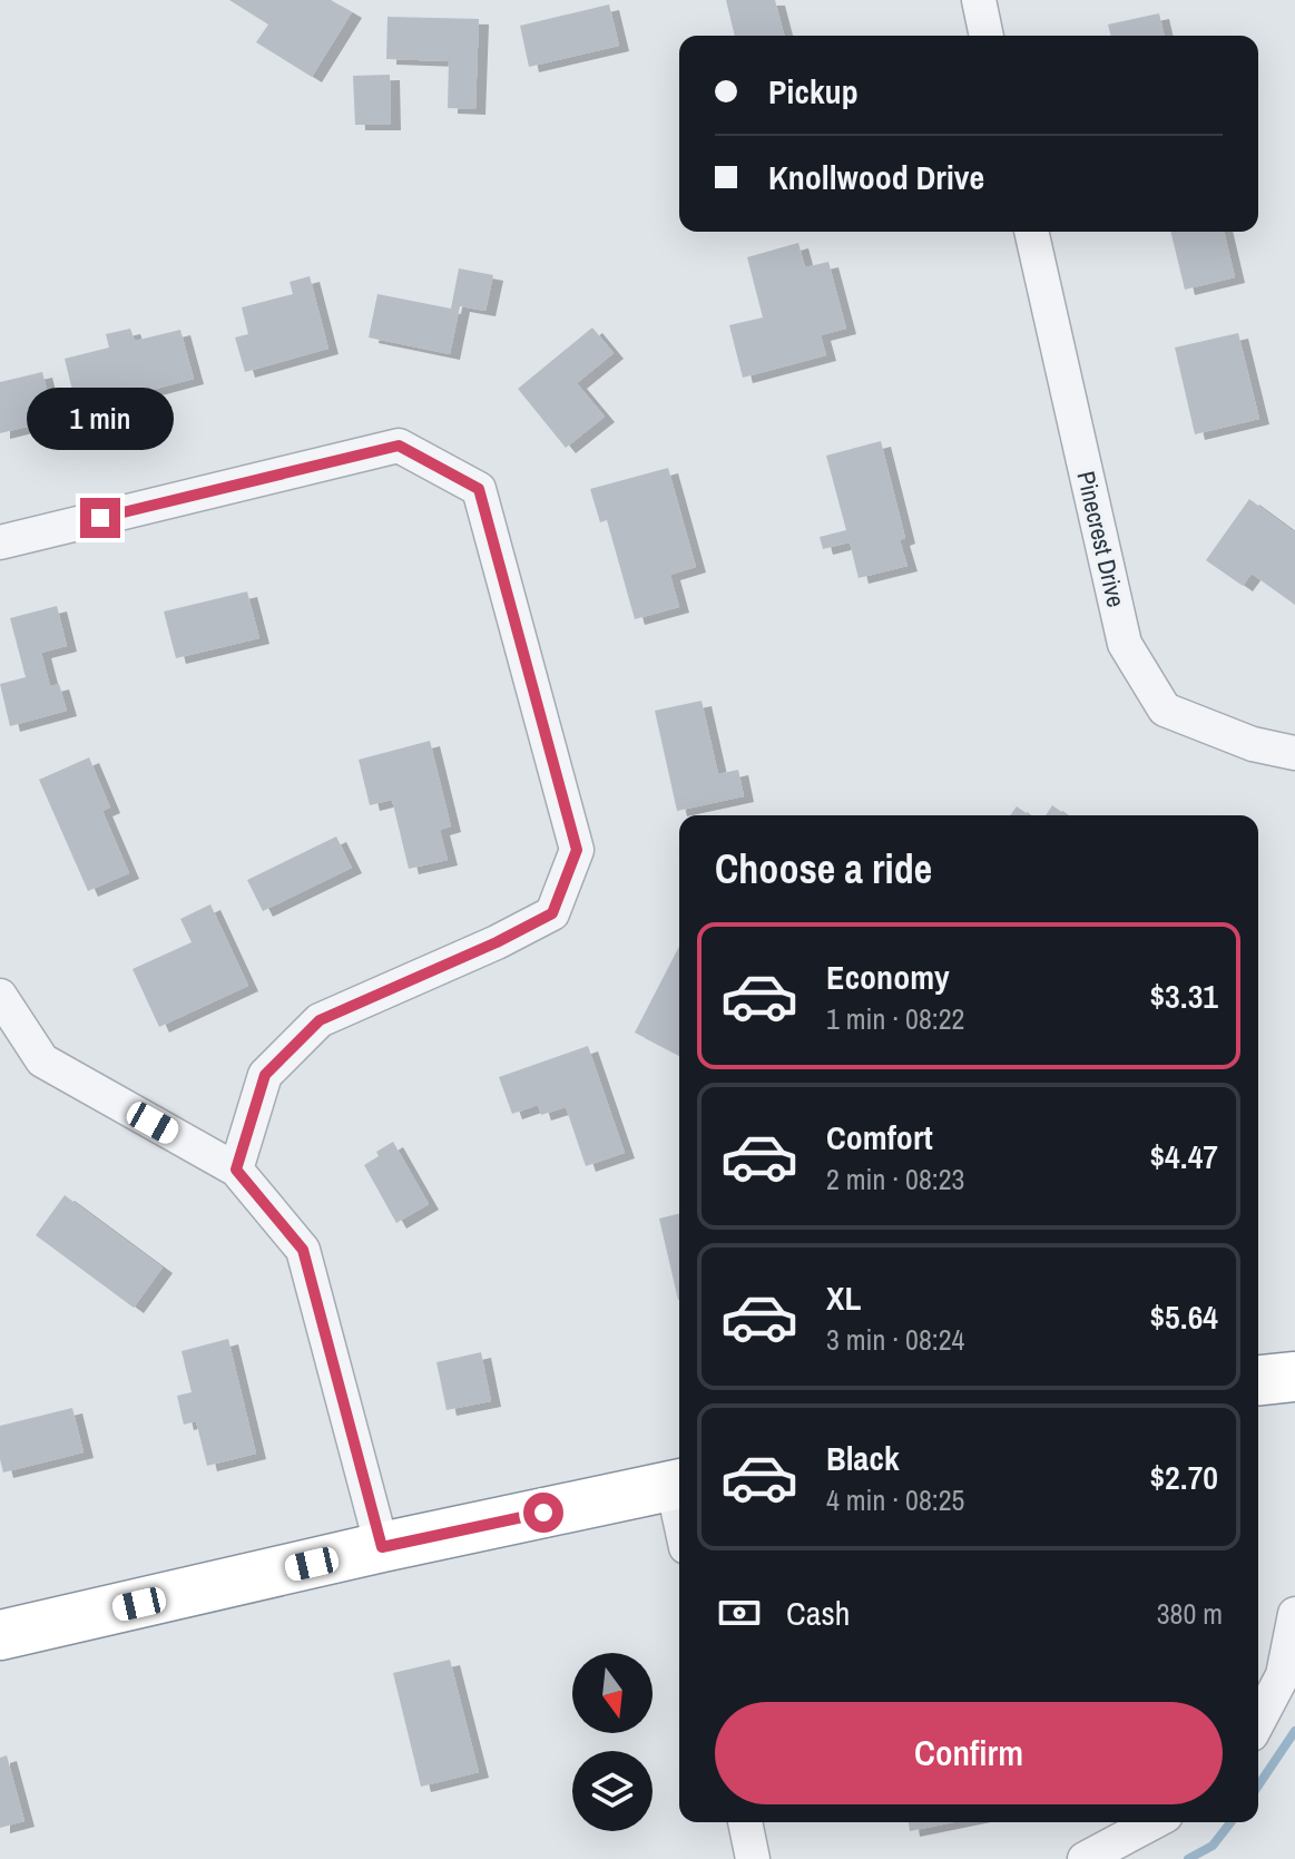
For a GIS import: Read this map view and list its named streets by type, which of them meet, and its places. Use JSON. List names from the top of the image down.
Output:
{
  "streets": {
    "street": ["Pinecrest Drive"]
  },
  "north": "bottom",
  "page": {
    "banner": ["Pickup", "Knollwood Drive"],
    "bubble": "1 min",
    "heading": "Choose a ride",
    "list": [
      {
        "name": "Economy",
        "note": "1 min · 08:22",
        "value": "$3.31"
      },
      {
        "name": "Comfort",
        "note": "2 min · 08:23",
        "value": "$4.47"
      },
      {
        "name": "XL",
        "note": "3 min · 08:24",
        "value": "$5.64"
      },
      {
        "name": "Black",
        "note": "4 min · 08:25",
        "value": "$2.70"
      }
    ],
    "pay": ["Cash", "380 m"],
    "buttons": "Confirm"
  }
}
